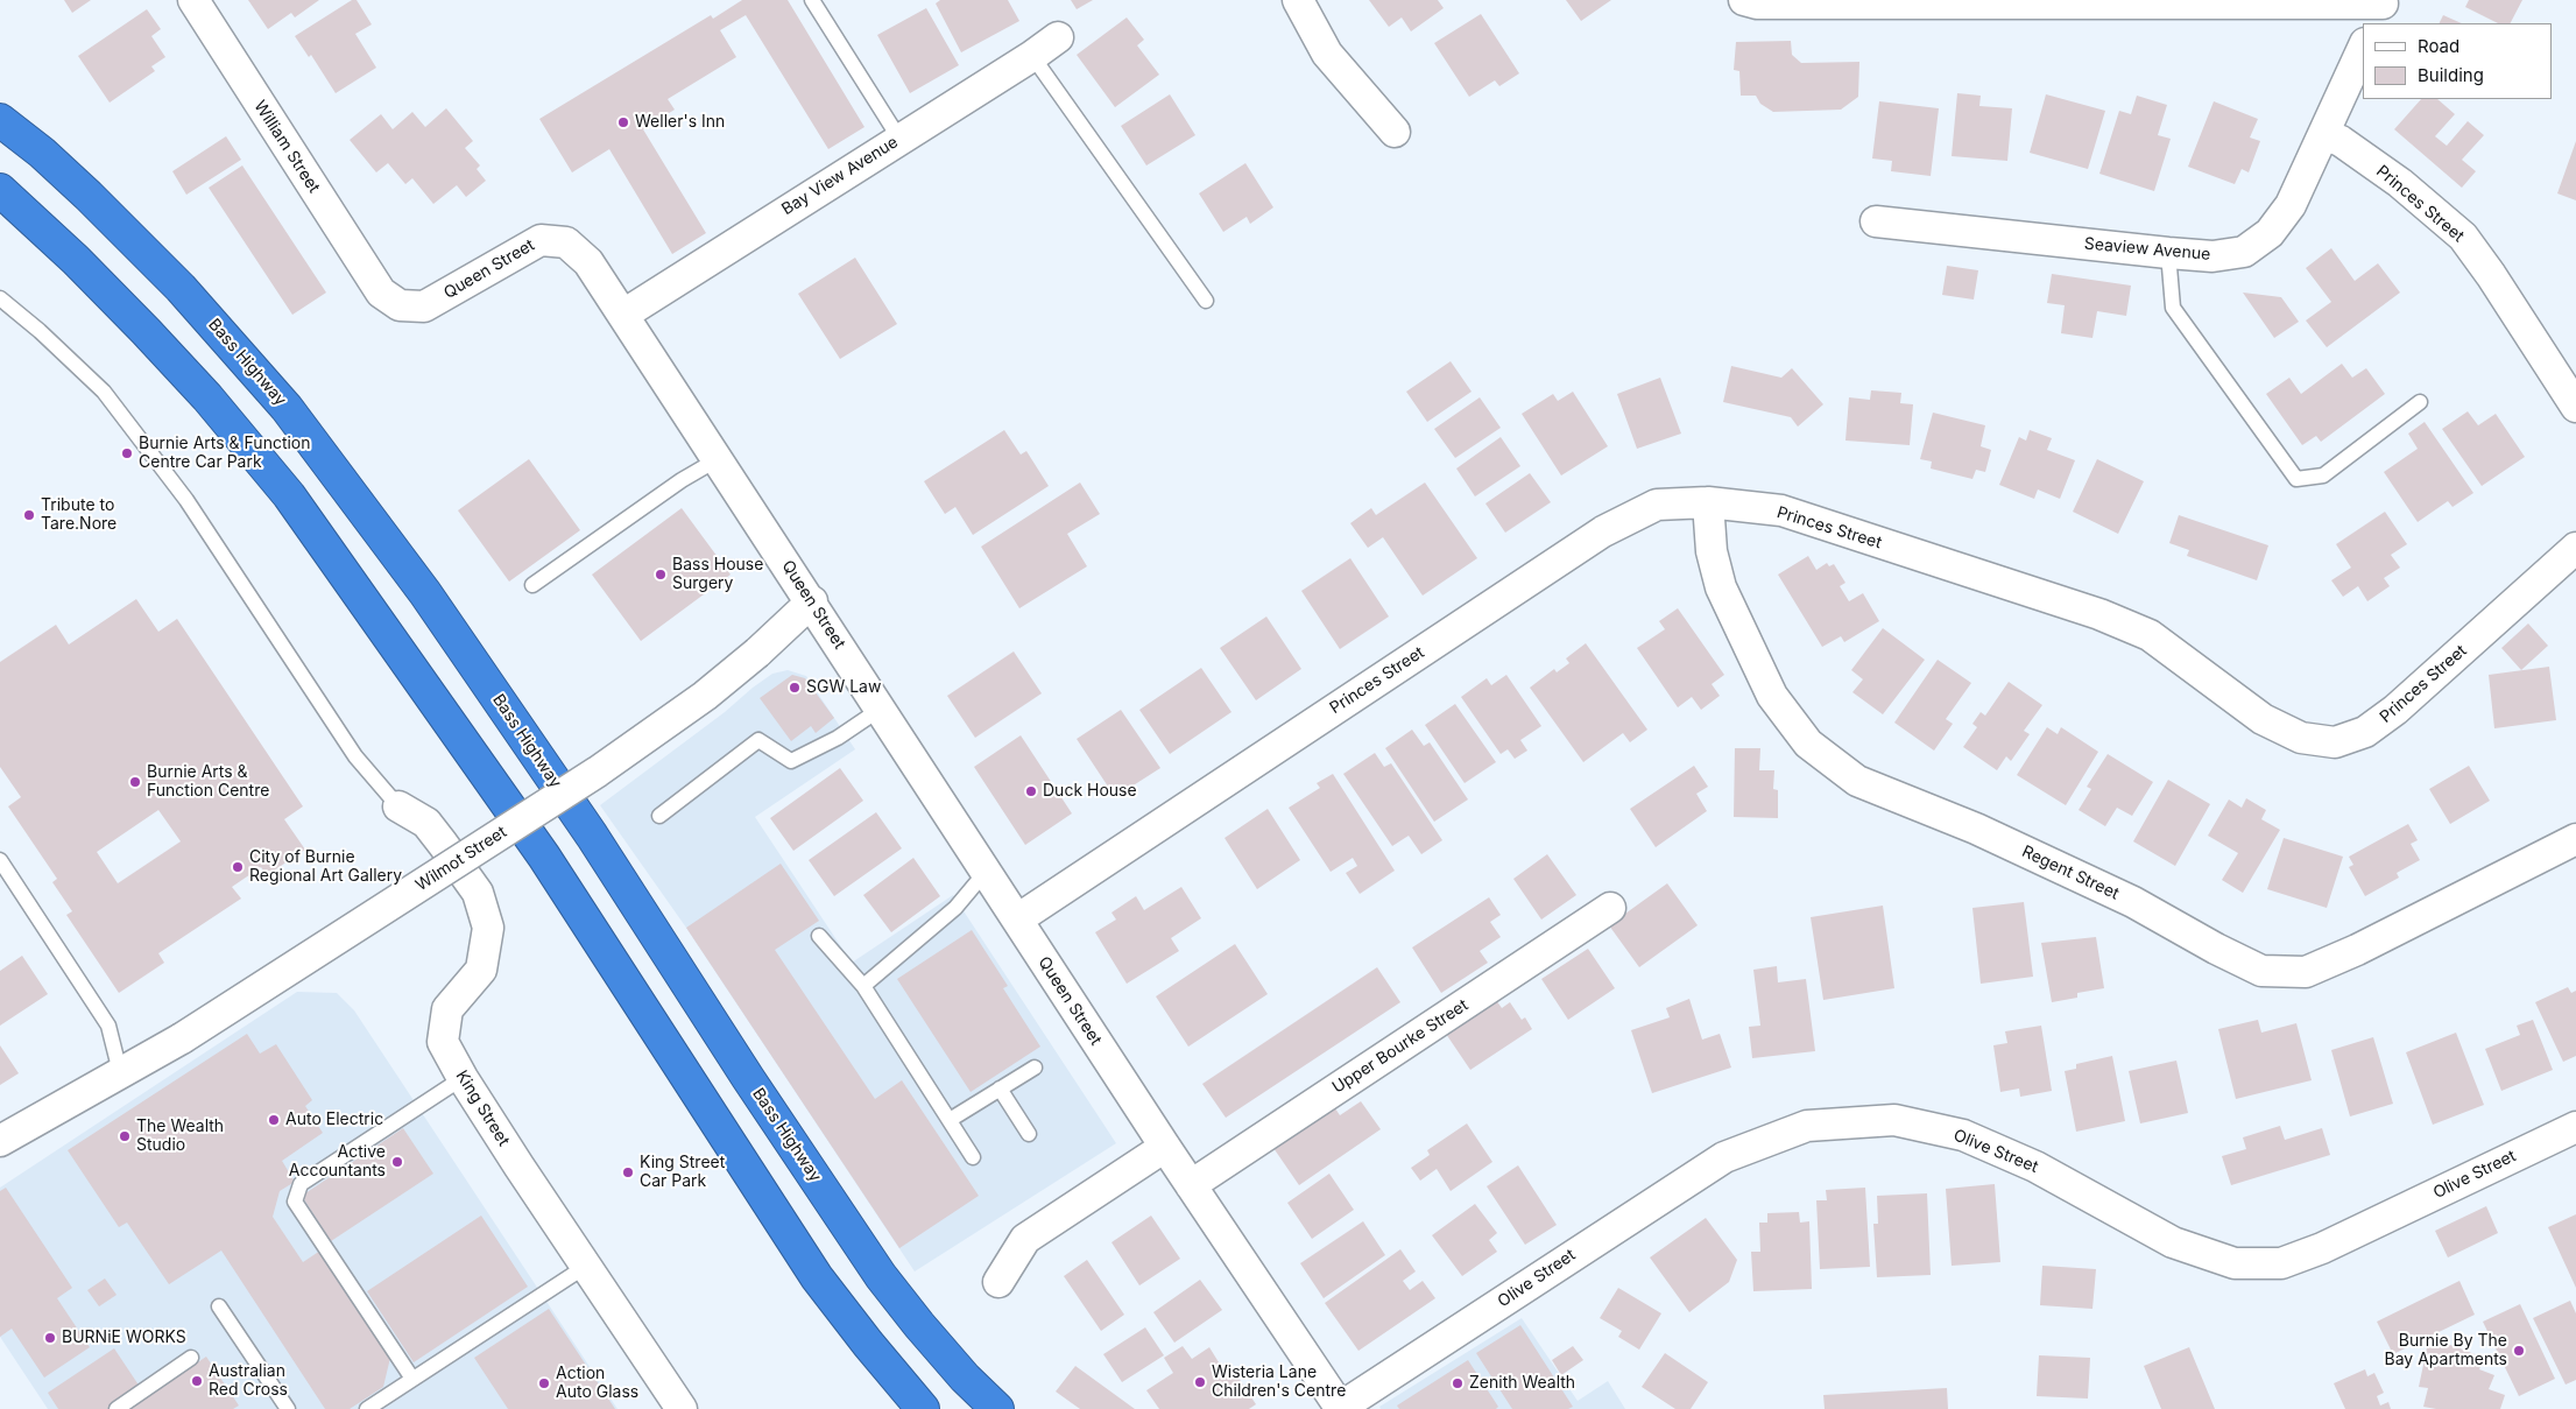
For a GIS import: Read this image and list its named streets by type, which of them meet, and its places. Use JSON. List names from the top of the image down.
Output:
{
  "streets": {
    "highway": ["Bass Highway"],
    "street": [
      "William Street",
      "Bay View Avenue",
      "Princes Street",
      "Seaview Avenue",
      "Queen Street",
      "Wilmot Street",
      "Regent Street",
      "Upper Bourke Street",
      "King Street",
      "Olive Street"
    ]
  },
  "crossings": [
    ["William Street", "Queen Street"],
    ["Bay View Avenue", "Queen Street"],
    ["Princes Street", "Seaview Avenue"],
    ["Princes Street", "Queen Street"],
    ["Princes Street", "Regent Street"],
    ["Queen Street", "Wilmot Street"],
    ["Queen Street", "Upper Bourke Street"],
    ["Queen Street", "Olive Street"]
  ],
  "places": [
    "Weller's Inn",
    "Burnie Arts & Function Centre Car Park",
    "Tribute to Tare.Nore",
    "Bass House Surgery",
    "SGW Law",
    "Burnie Arts & Function Centre",
    "Duck House",
    "City of Burnie Regional Art Gallery",
    "Auto Electric",
    "The Wealth Studio",
    "Active Accountants",
    "King Street Car Park",
    "BURNiE WORKS",
    "Burnie By The Bay Apartments",
    "Australian Red Cross",
    "Wisteria Lane Children's Centre",
    "Action Auto Glass",
    "Zenith Wealth"
  ],
  "legend": ["Road", "Building"]
}
